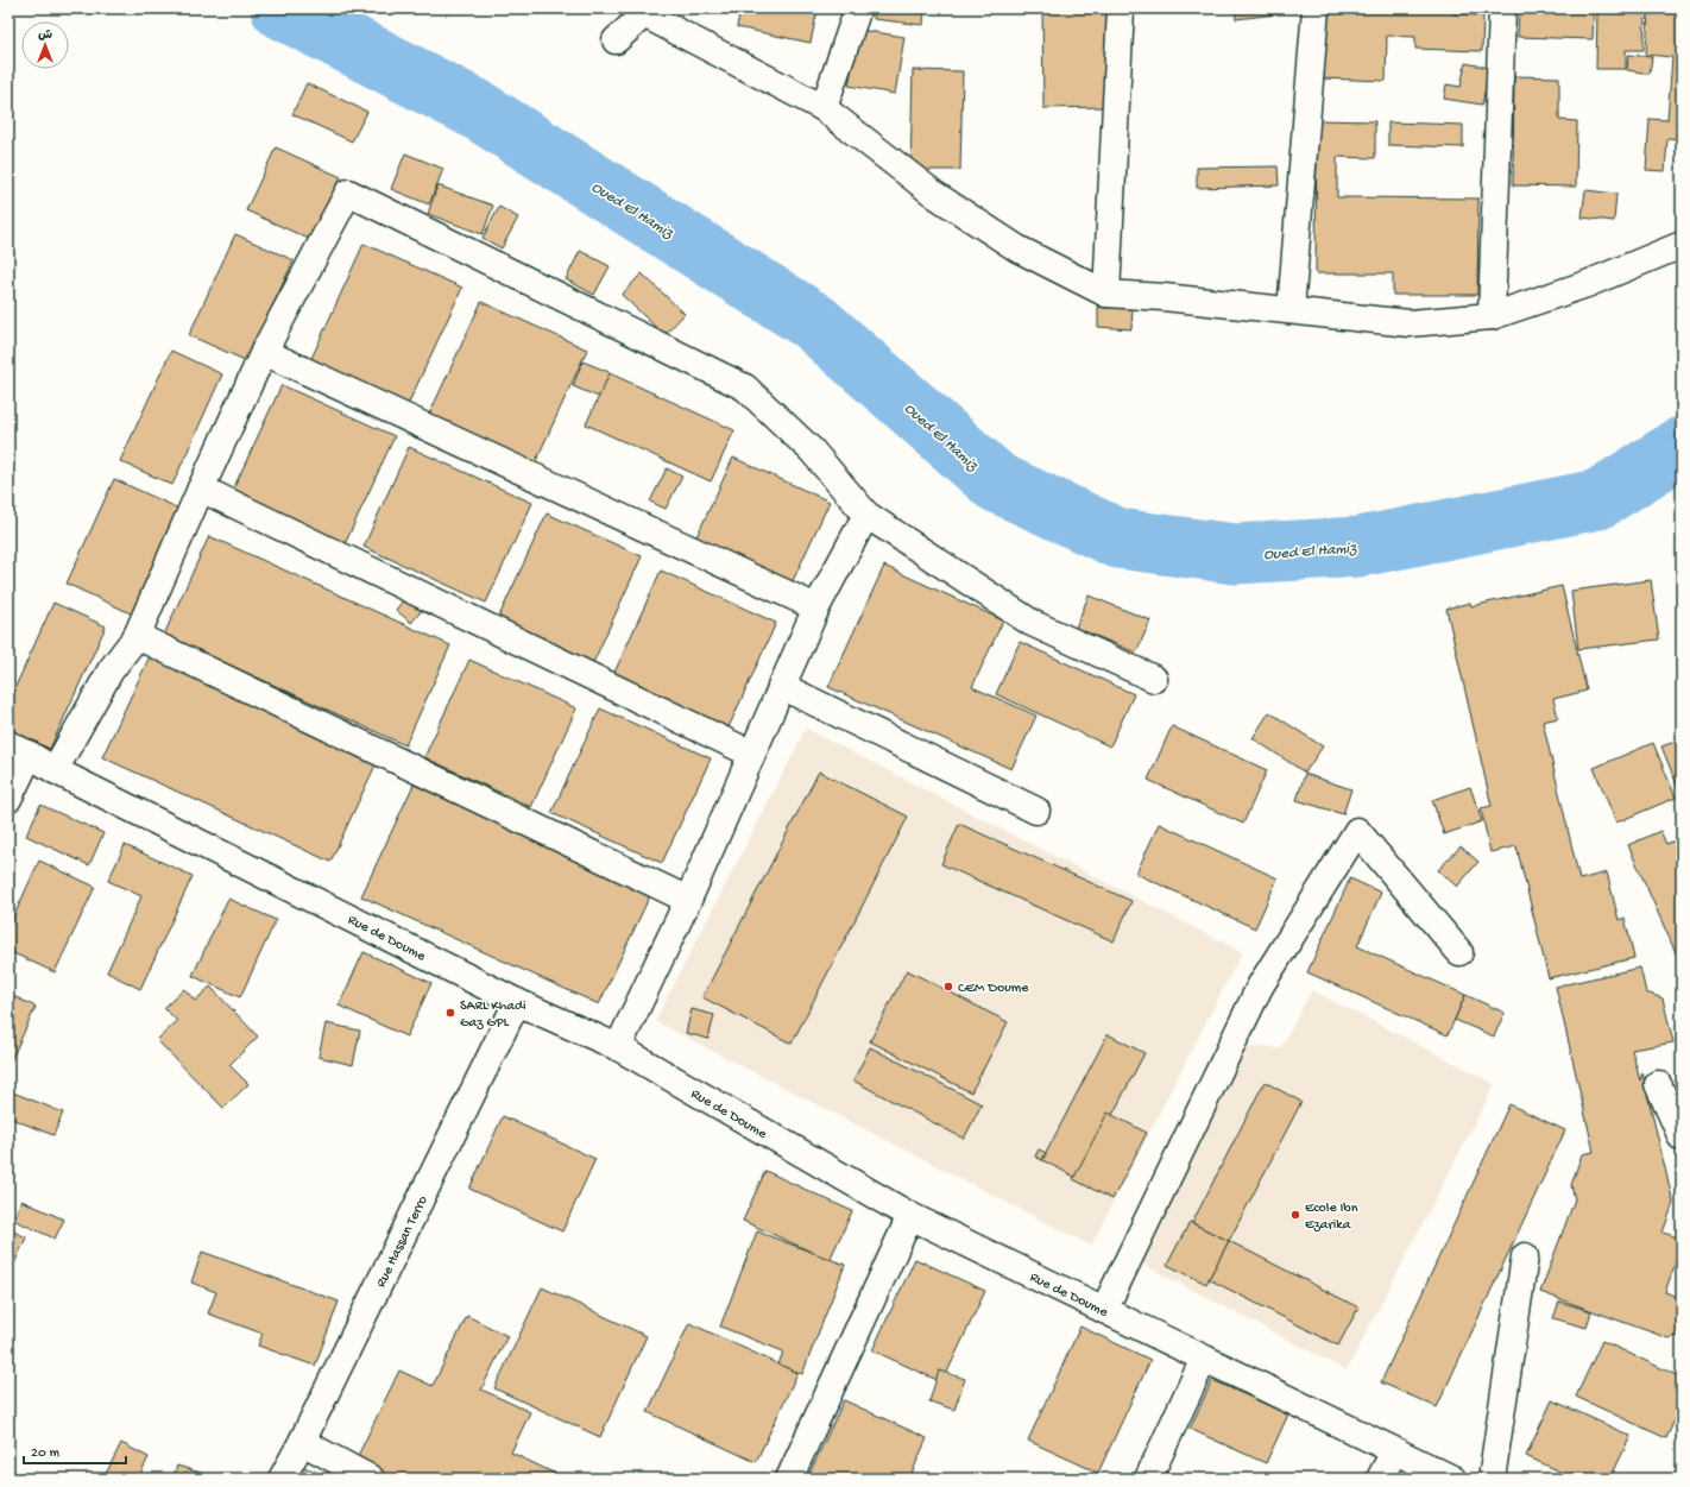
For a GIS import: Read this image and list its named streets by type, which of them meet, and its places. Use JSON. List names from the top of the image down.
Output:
{
  "streets": {
    "street": ["Rue de Doume", "Rue Hassan Terro"]
  },
  "crossings": [
    ["Rue de Doume", "Rue Hassan Terro"]
  ],
  "water": ["Oued El Hamiz"],
  "places": ["CEM Doume", "SARL Khadi Gaz GPL", "Ecole Ibn Ezarika"],
  "scale_bar": "20 m",
  "north": "top"
}
